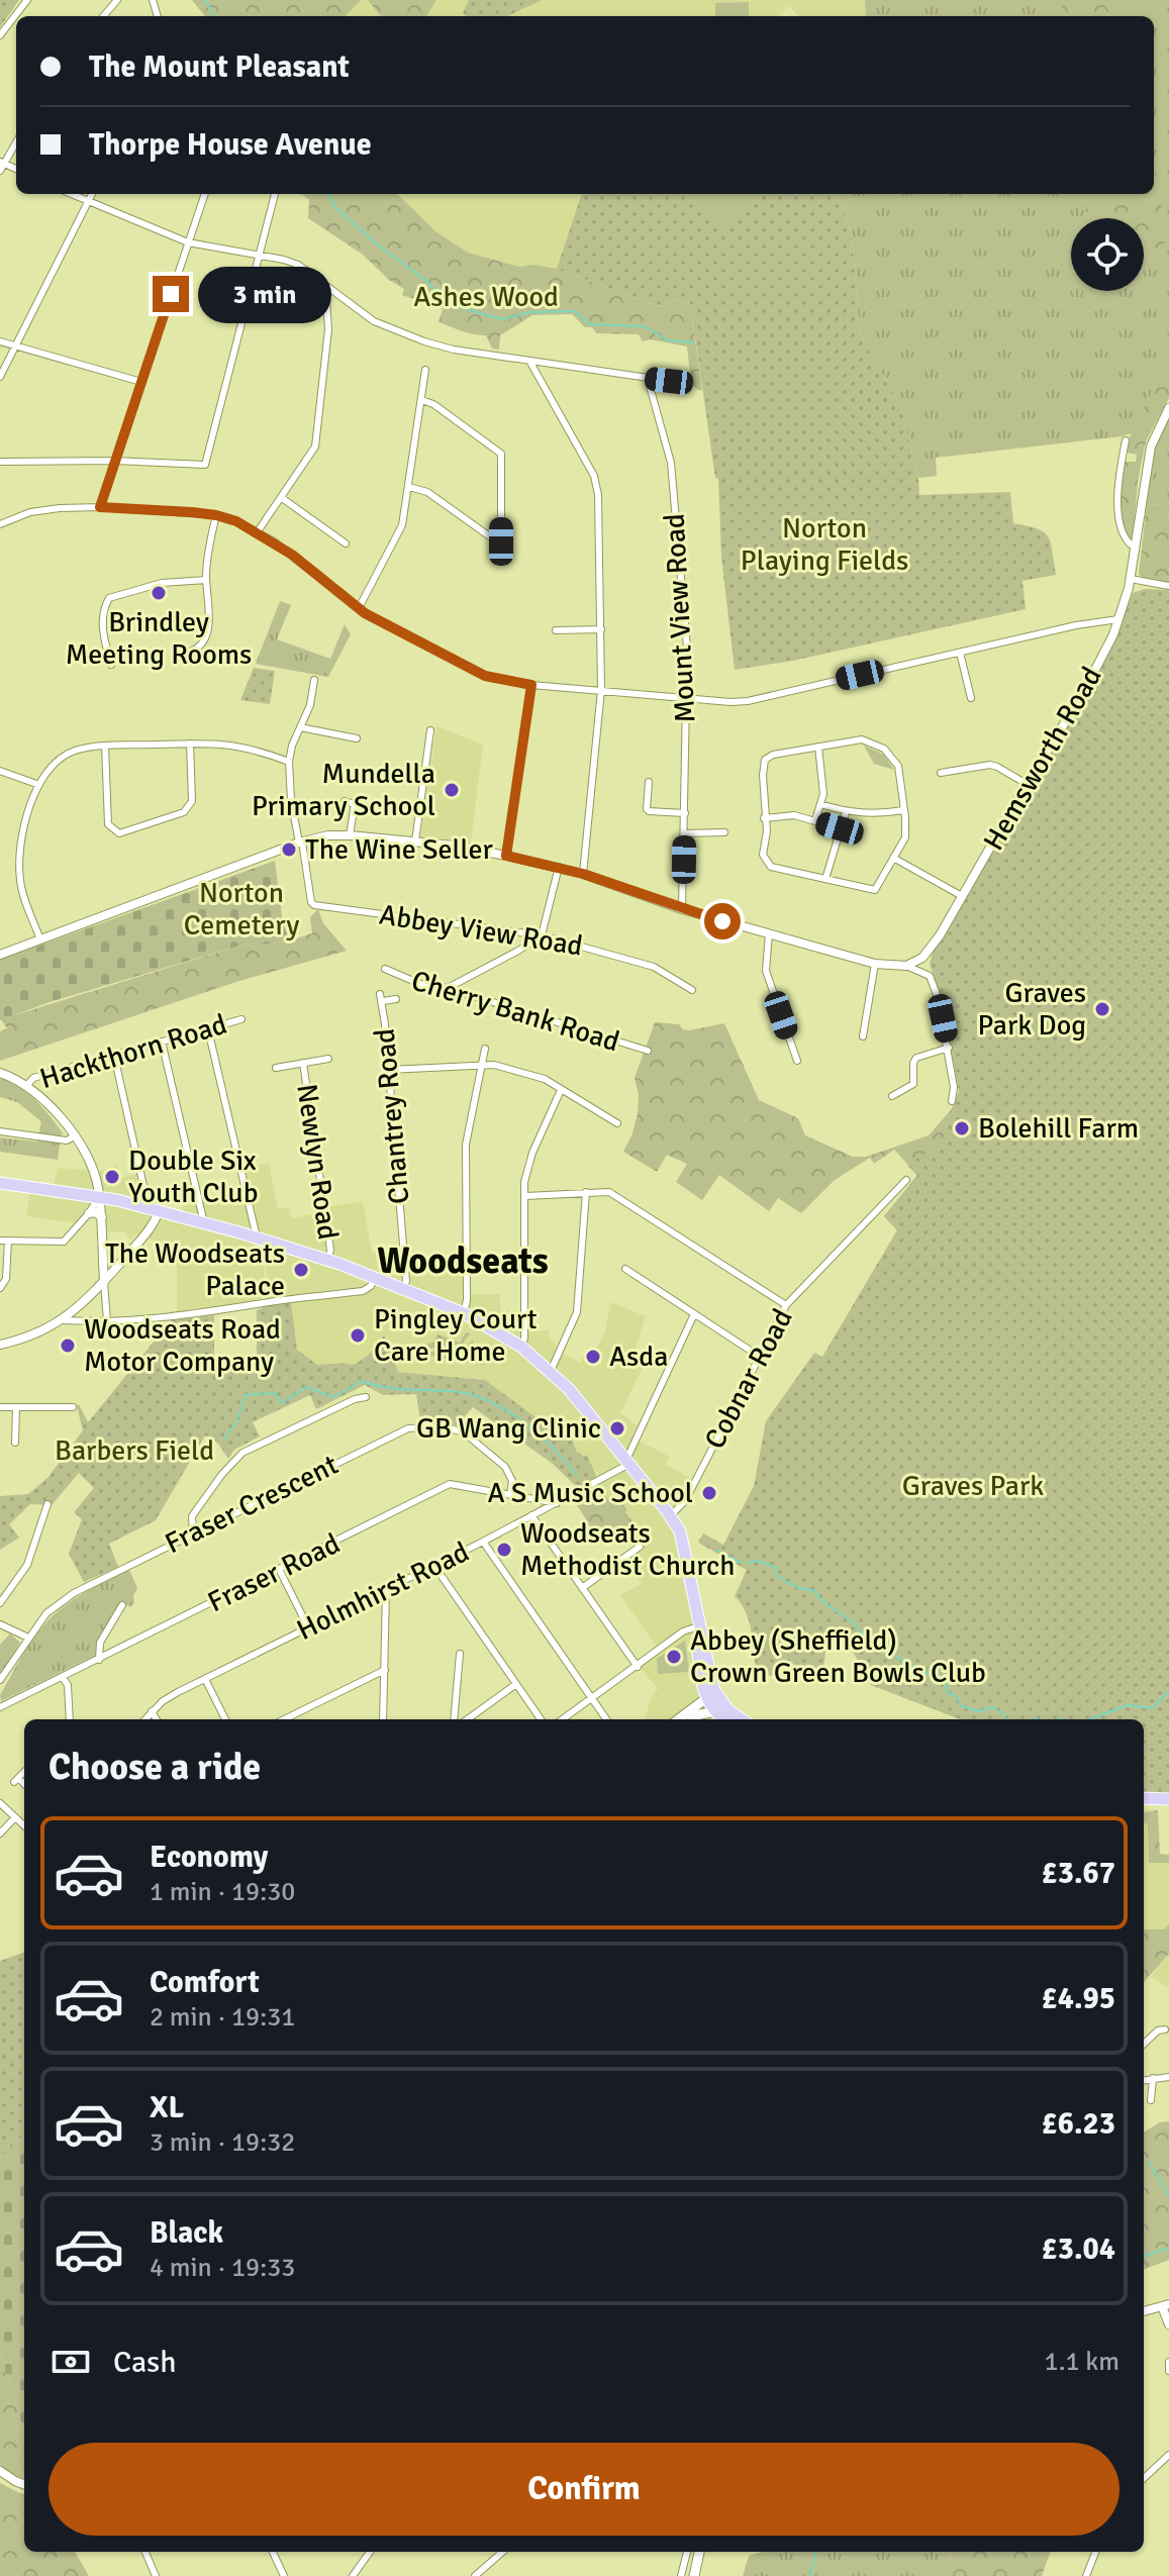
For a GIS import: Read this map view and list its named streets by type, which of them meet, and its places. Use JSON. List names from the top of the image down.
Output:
{
  "streets": {
    "street": [
      "Mount View Road",
      "Hemsworth Road",
      "Abbey View Road",
      "Cherry Bank Road",
      "Hackthorn Road",
      "Chantrey Road",
      "Newlyn Road",
      "Cobnar Road",
      "Fraser Crescent",
      "Fraser Road",
      "Holmhirst Road"
    ]
  },
  "crossings": [
    ["Fraser Crescent", "Fraser Road"],
    ["Fraser Road", "Holmhirst Road"]
  ],
  "districts": ["Woodseats"],
  "parks": [
    "Ashes Wood",
    "Norton Playing Fields",
    "Norton Cemetery",
    "Barbers Field",
    "Graves Park"
  ],
  "places": [
    "Brindley Meeting Rooms",
    "Mundella Primary School",
    "The Wine Seller",
    "Graves Park Dog",
    "Bolehill Farm",
    "Double Six Youth Club",
    "The Woodseats Palace",
    "Pingley Court Care Home",
    "Woodseats Road Motor Company",
    "Asda",
    "GB Wang Clinic",
    "A S Music School",
    "Woodseats Methodist Church",
    "Abbey (Sheffield) Crown Green Bowls Club"
  ],
  "page": {
    "banner": ["The Mount Pleasant", "Thorpe House Avenue"],
    "bubble": "3 min",
    "heading": "Choose a ride",
    "list": [
      {
        "name": "Economy",
        "note": "1 min · 19:30",
        "value": "£3.67"
      },
      {
        "name": "Comfort",
        "note": "2 min · 19:31",
        "value": "£4.95"
      },
      {
        "name": "XL",
        "note": "3 min · 19:32",
        "value": "£6.23"
      },
      {
        "name": "Black",
        "note": "4 min · 19:33",
        "value": "£3.04"
      }
    ],
    "pay": ["Cash", "1.1 km"],
    "buttons": "Confirm"
  }
}
